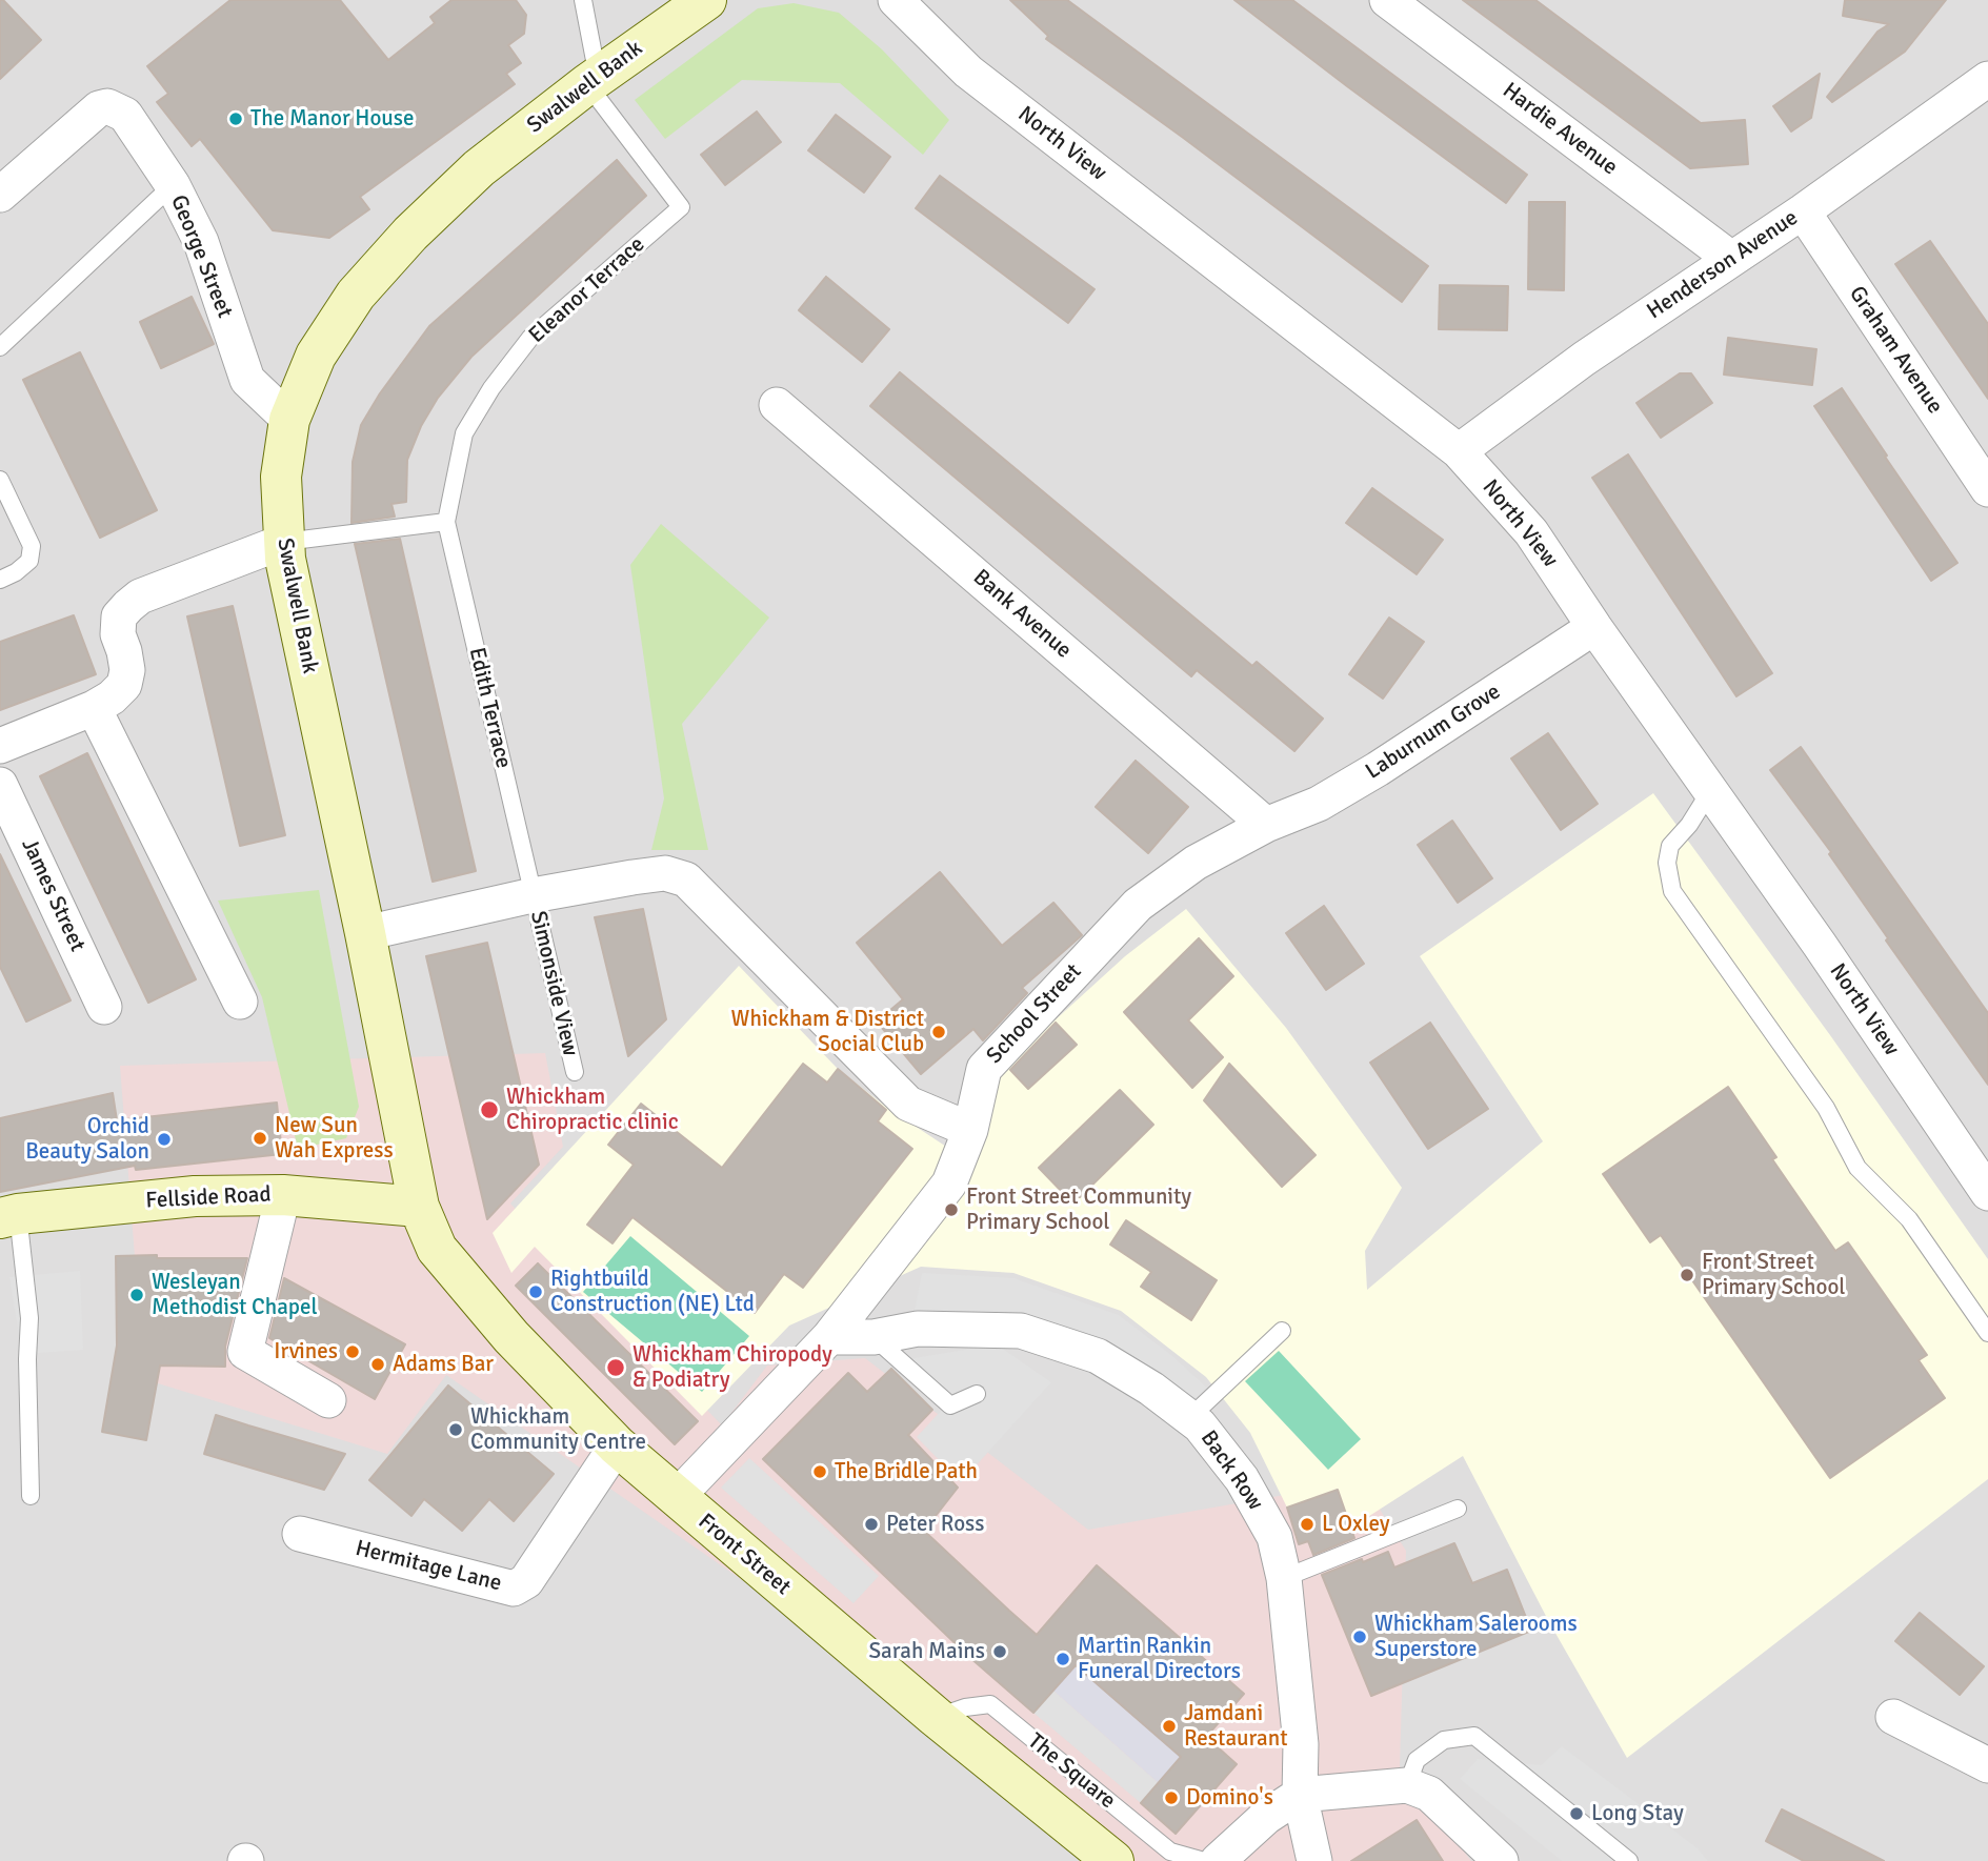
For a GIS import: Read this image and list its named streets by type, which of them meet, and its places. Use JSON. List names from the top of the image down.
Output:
{
  "streets": {
    "main road": ["Swalwell Bank", "Fellside Road", "Front Street"],
    "street": [
      "Hardie Avenue",
      "North View",
      "George Street",
      "Henderson Avenue",
      "Graham Avenue",
      "Bank Avenue",
      "Laburnum Grove",
      "James Street",
      "School Street",
      "Back Row",
      "Hermitage Lane"
    ],
    "lane": [
      "Eleanor Terrace",
      "Edith Terrace",
      "Simonside View",
      "The Square"
    ]
  },
  "crossings": [
    ["Swalwell Bank", "George Street"],
    ["Swalwell Bank", "Eleanor Terrace"],
    ["Swalwell Bank", "Fellside Road"],
    ["Swalwell Bank", "Front Street"],
    ["Hardie Avenue", "Henderson Avenue"],
    ["North View", "Henderson Avenue"],
    ["North View", "Laburnum Grove"],
    ["Henderson Avenue", "Graham Avenue"],
    ["Eleanor Terrace", "Edith Terrace"],
    ["Bank Avenue", "Laburnum Grove"],
    ["Bank Avenue", "School Street"],
    ["Edith Terrace", "Simonside View"],
    ["Laburnum Grove", "School Street"],
    ["School Street", "Back Row"],
    ["School Street", "Front Street"],
    ["Fellside Road", "Front Street"],
    ["Front Street", "Hermitage Lane"],
    ["Front Street", "The Square"]
  ],
  "places": [
    "The Manor House",
    "Whickham & District Social Club",
    "Whickham Chiropractic clinic",
    "New Sun Wah Express",
    "Orchid Beauty Salon",
    "Front Street Community Primary School",
    "Front Street Primary School",
    "Rightbuild Construction (NE) Ltd",
    "Wesleyan Methodist Chapel",
    "Irvines",
    "Adams Bar",
    "Whickham Chiropody & Podiatry",
    "Whickham Community Centre",
    "The Bridle Path",
    "Peter Ross",
    "L Oxley",
    "Whickham Salerooms Superstore",
    "Sarah Mains",
    "Martin Rankin Funeral Directors",
    "Jamdani Restaurant",
    "Domino's",
    "Long Stay"
  ]
}
